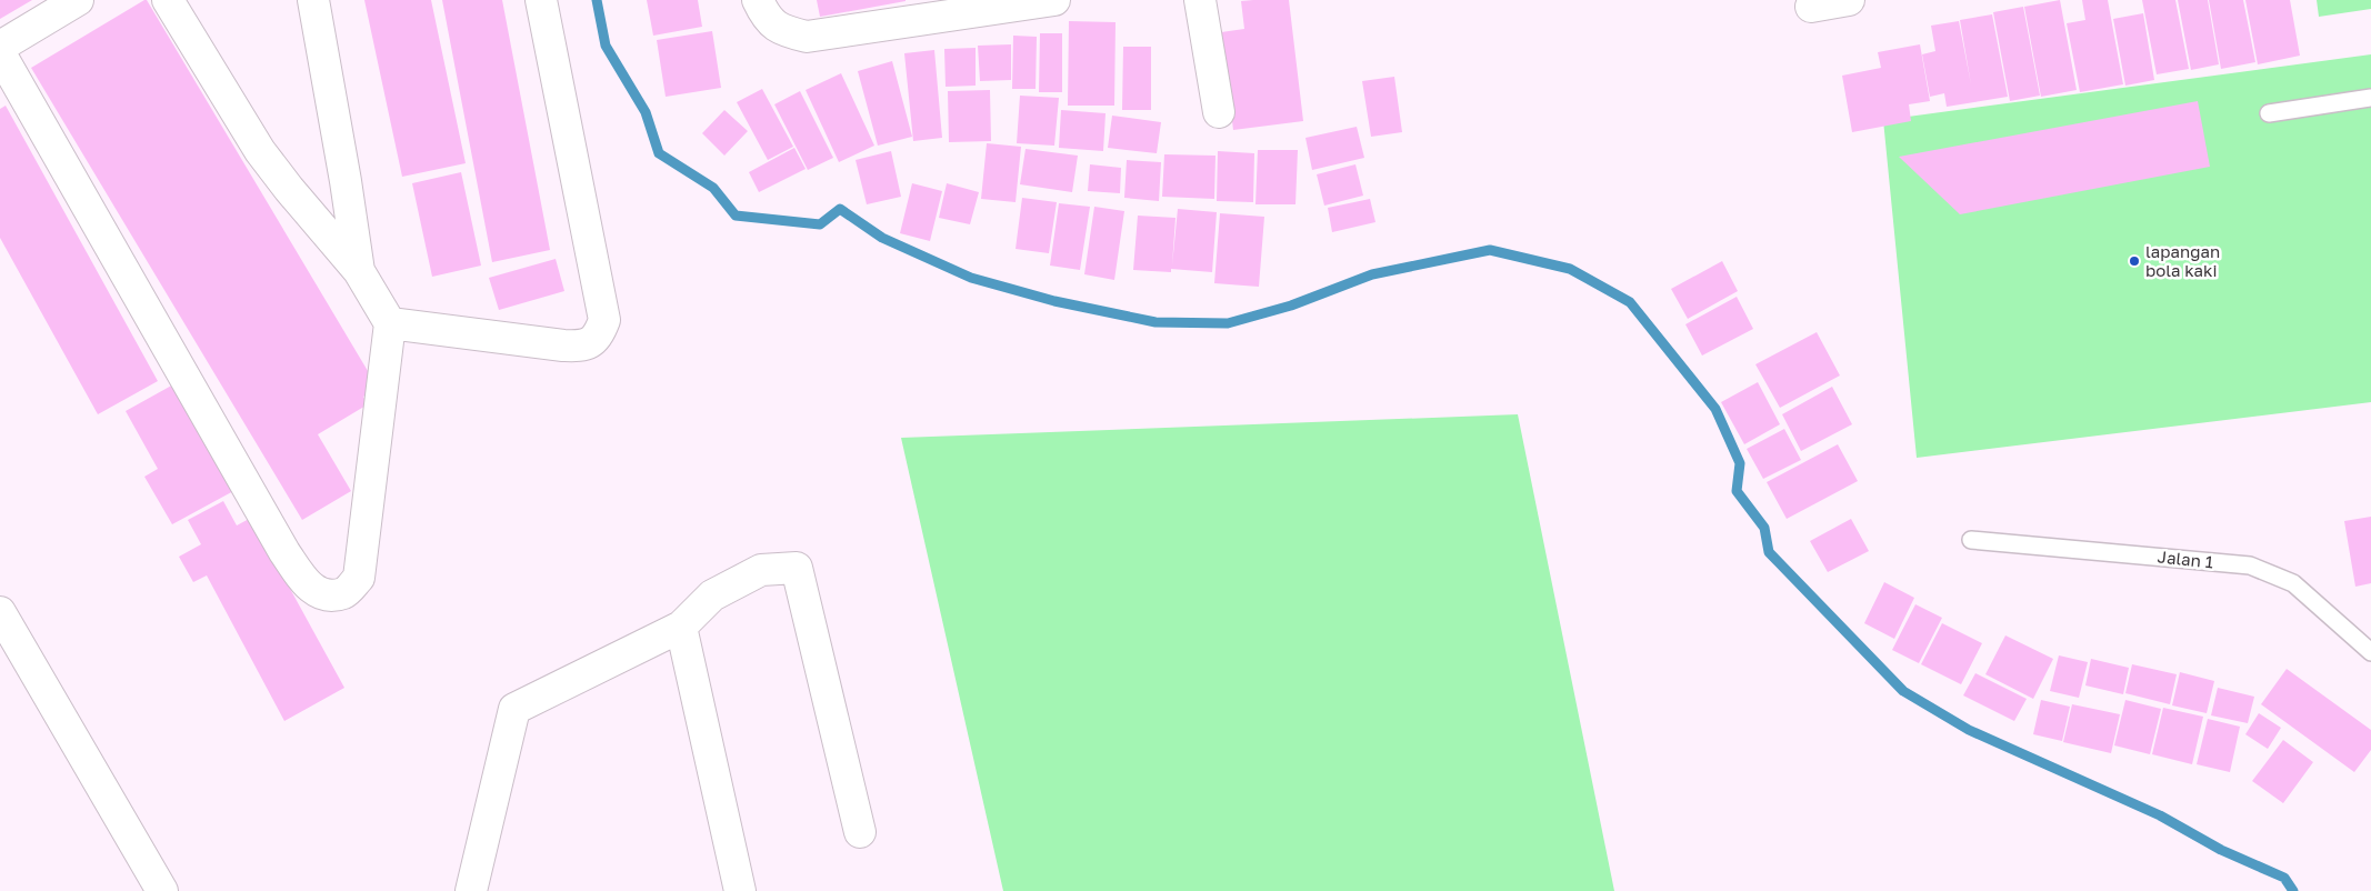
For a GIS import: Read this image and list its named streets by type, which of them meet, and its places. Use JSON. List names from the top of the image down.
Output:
{
  "streets": {
    "lane": ["Jalan 1"]
  },
  "places": ["lapangan bola kaki"]
}
